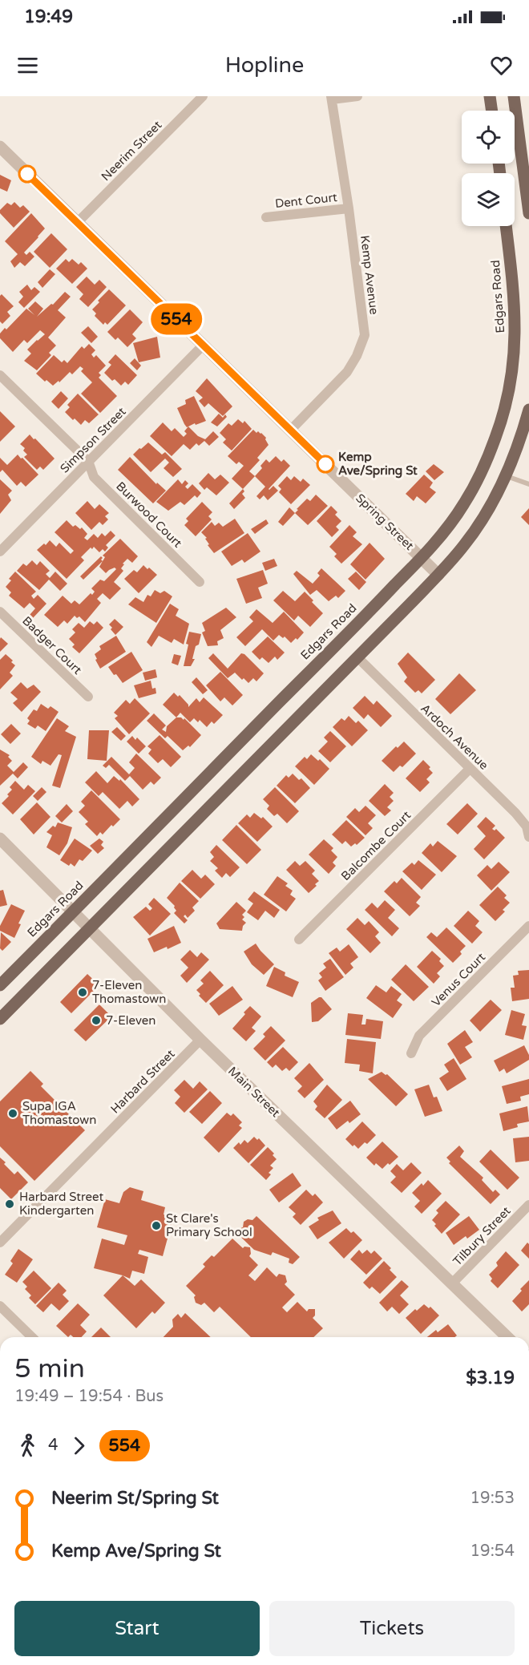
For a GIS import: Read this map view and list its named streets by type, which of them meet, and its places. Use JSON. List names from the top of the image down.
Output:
{
  "streets": {
    "main road": ["Edgars Road"],
    "street": [
      "Neerim Street",
      "Dent Court",
      "Kemp Avenue",
      "Simpson Street",
      "Burwood Court",
      "Spring Street",
      "Badger Court",
      "Ardoch Avenue",
      "Balcombe Court",
      "Venus Court",
      "Harbard Street",
      "Main Street",
      "Tilbury Street"
    ]
  },
  "crossings": [
    ["Neerim Street", "Spring Street"],
    ["Dent Court", "Kemp Avenue"],
    ["Kemp Avenue", "Spring Street"],
    ["Edgars Road", "Spring Street"],
    ["Edgars Road", "Main Street"],
    ["Simpson Street", "Burwood Court"],
    ["Simpson Street", "Spring Street"],
    ["Ardoch Avenue", "Balcombe Court"],
    ["Harbard Street", "Main Street"],
    ["Main Street", "Tilbury Street"]
  ],
  "places": [
    "Kemp Ave/Spring St",
    "7-Eleven Thomastown",
    "7-Eleven",
    "Supa IGA Thomastown",
    "Harbard Street Kindergarten",
    "St Clare's Primary School"
  ],
  "lines": ["bus line 554"],
  "page": {
    "status": "19:49",
    "header": "Hopline",
    "on_map": "554",
    "heading": ["5 min", "19:49 – 19:54 · Bus", "$3.19"],
    "legs": ["4", "554"],
    "list": [
      {
        "name": "Neerim St/Spring St",
        "value": "19:53"
      },
      {
        "name": "Kemp Ave/Spring St",
        "value": "19:54"
      }
    ],
    "buttons": ["Start", "Tickets"]
  }
}
